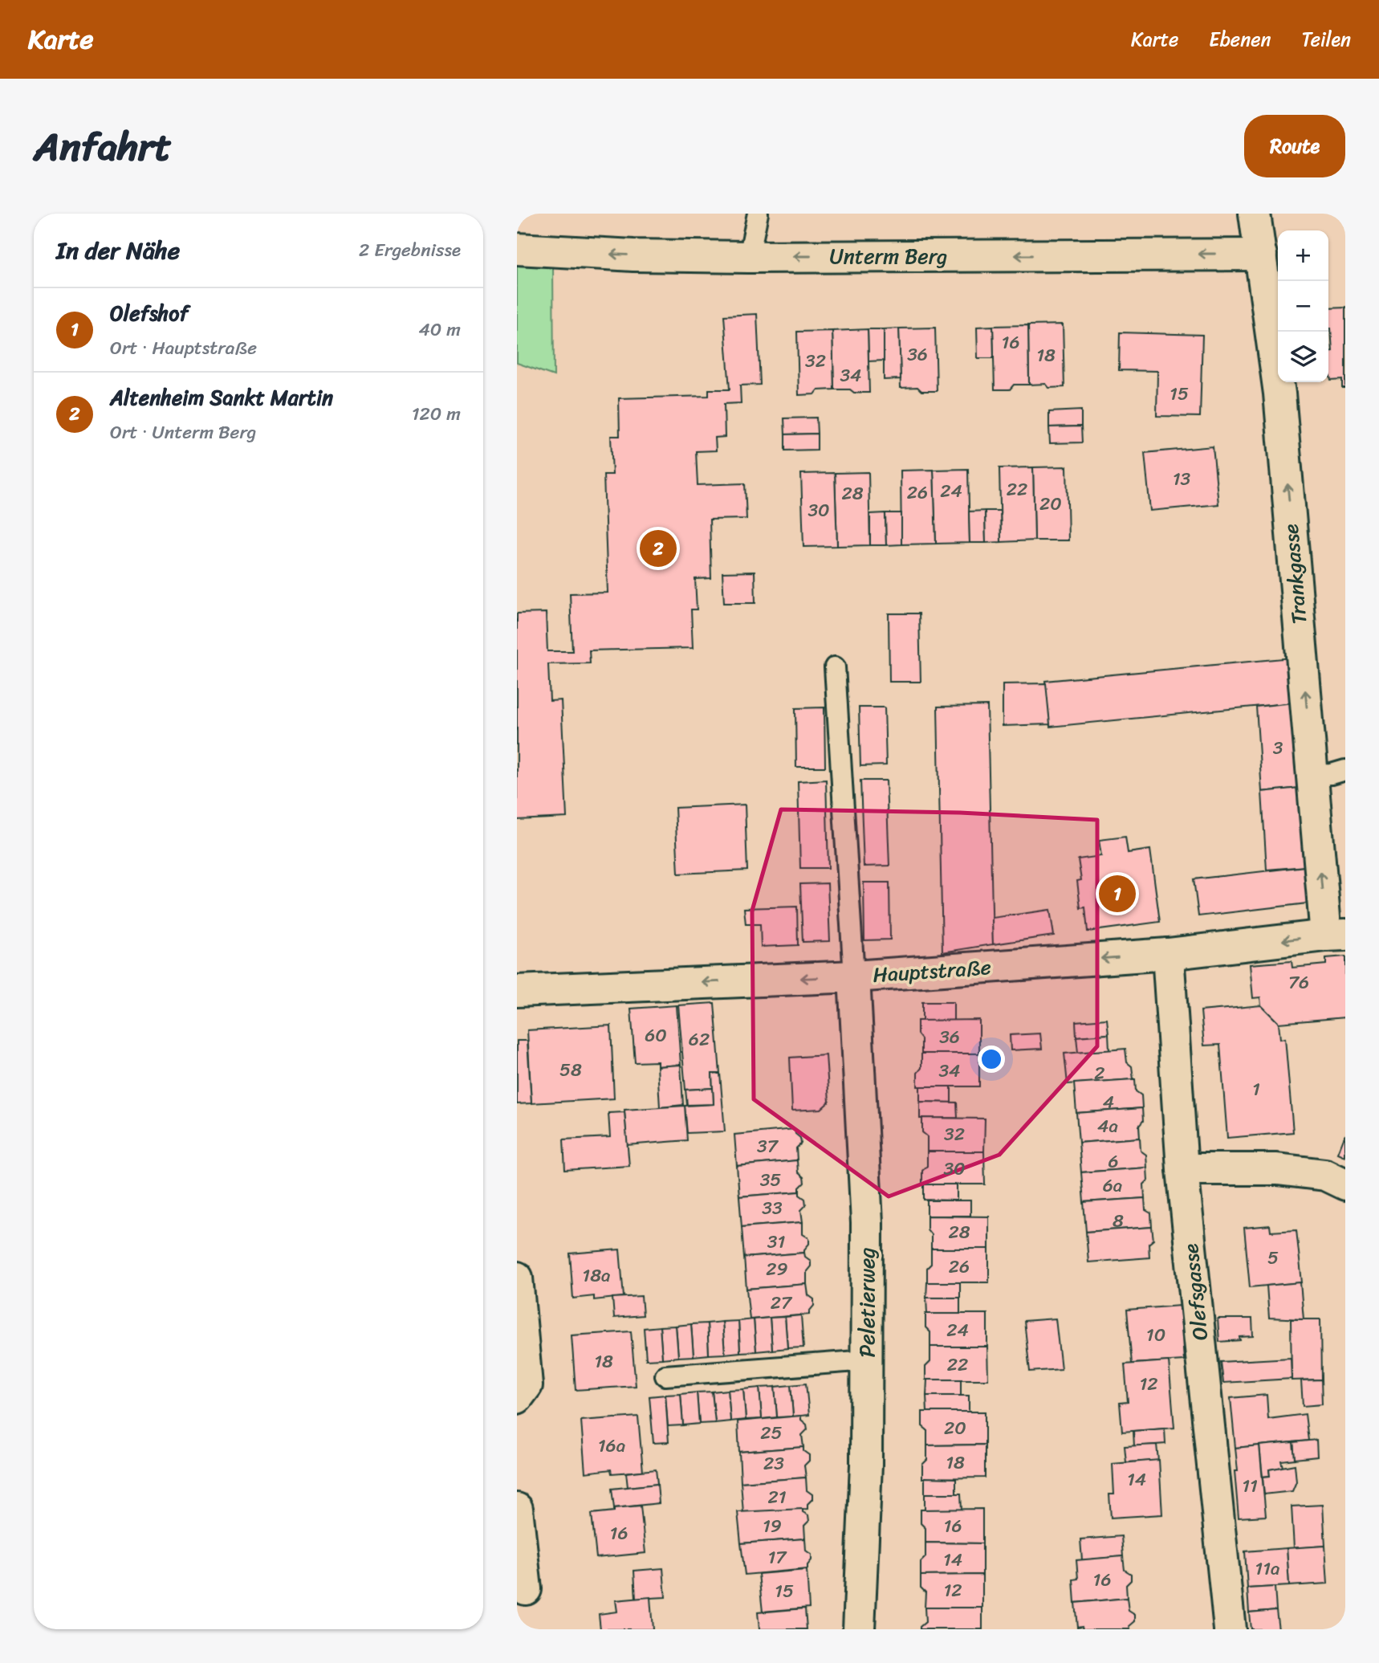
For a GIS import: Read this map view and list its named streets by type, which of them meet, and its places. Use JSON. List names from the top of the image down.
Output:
{
  "streets": {
    "street": [
      "Unterm Berg",
      "Trankgasse",
      "Hauptstraße",
      "Olefsgasse",
      "Peletierweg"
    ]
  },
  "crossings": [
    ["Unterm Berg", "Trankgasse"],
    ["Trankgasse", "Hauptstraße"],
    ["Hauptstraße", "Olefsgasse"],
    ["Hauptstraße", "Peletierweg"]
  ],
  "one_way": ["Unterm Berg", "Trankgasse", "Hauptstraße"],
  "house_numbers": [
    "16",
    "36",
    "18",
    "32",
    "34",
    "15",
    "13",
    "22",
    "24",
    "26",
    "28",
    "20",
    "30",
    "3",
    "76",
    "60",
    "36",
    "62",
    "58",
    "34",
    "2",
    "1",
    "4",
    "4a",
    "32",
    "37",
    "6",
    "30",
    "35",
    "6a",
    "33",
    "8",
    "28",
    "31",
    "5",
    "26",
    "29",
    "18a",
    "27",
    "24",
    "10",
    "18",
    "22",
    "12",
    "20",
    "25",
    "16a",
    "18",
    "23",
    "14",
    "11",
    "21",
    "19",
    "16",
    "16",
    "17",
    "14",
    "11a",
    "16",
    "12",
    "15"
  ],
  "page": {
    "header": "Karte",
    "nav": ["Karte", "Ebenen", "Teilen"],
    "title": "Anfahrt",
    "buttons": "Route",
    "heading": ["In der Nähe", "2 Ergebnisse"],
    "map_buttons": ["+", "−"],
    "list": [
      {
        "mark": "1",
        "name": "Olefshof",
        "note": "Ort · Hauptstraße",
        "value": "40 m"
      },
      {
        "mark": "2",
        "name": "Altenheim Sankt Martin",
        "note": "Ort · Unterm Berg",
        "value": "120 m"
      }
    ],
    "pins": ["2", "1"]
  }
}
